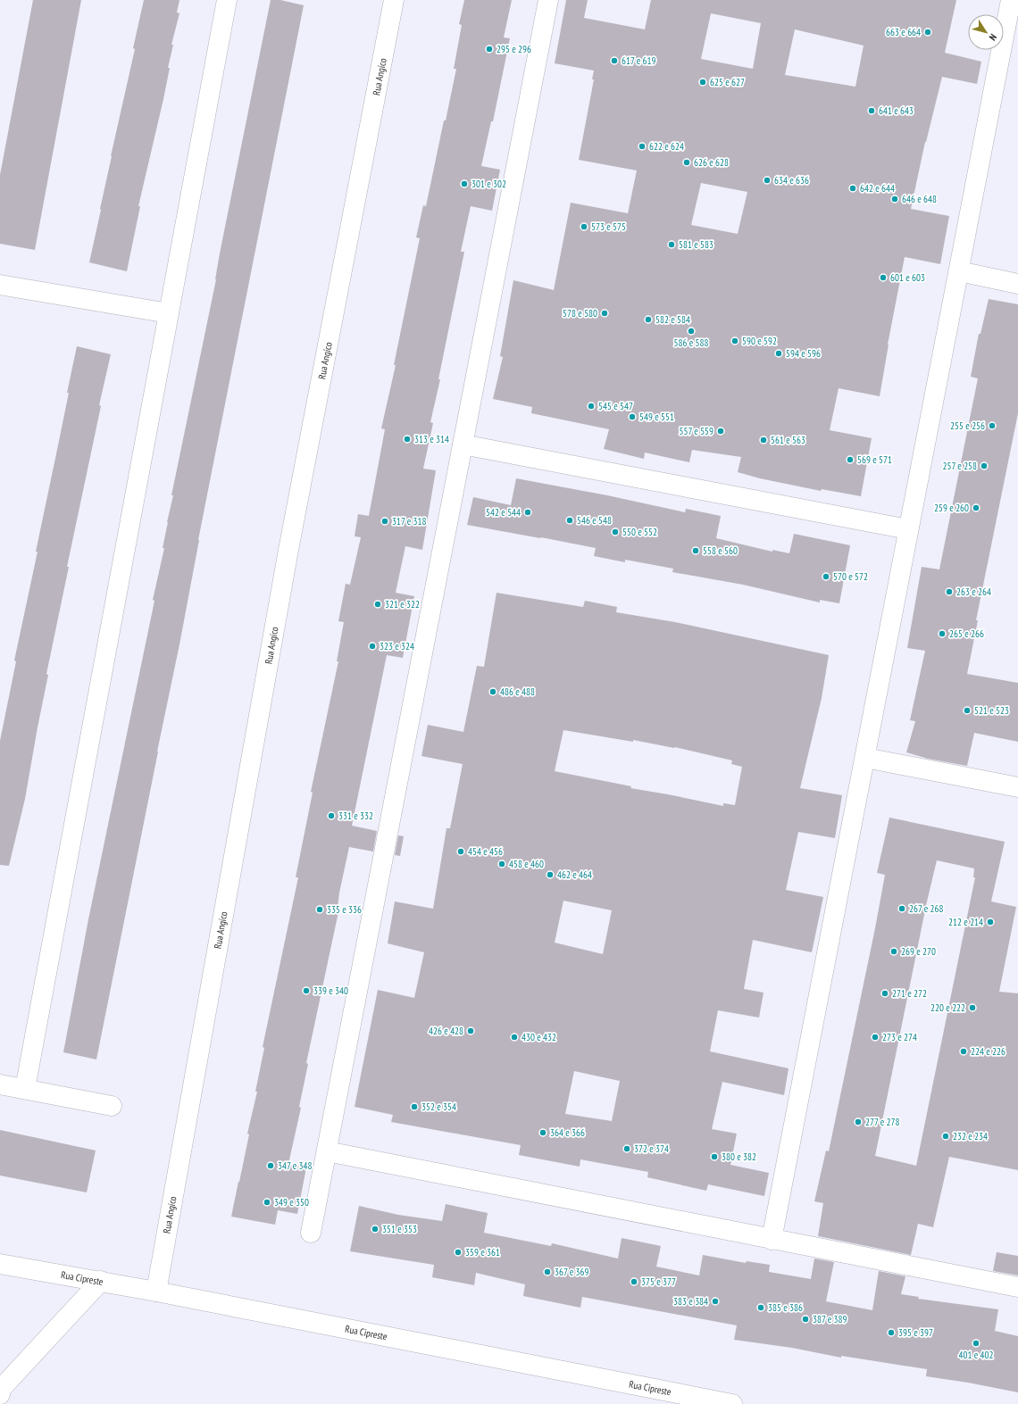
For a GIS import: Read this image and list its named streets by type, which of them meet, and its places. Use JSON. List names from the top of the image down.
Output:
{
  "streets": {
    "street": ["Rua Angíco", "Rua Cipreste"]
  },
  "crossings": [
    ["Rua Angíco", "Rua Cipreste"]
  ],
  "places": [
    "663 e 664",
    "295 e 296",
    "617 e 619",
    "625 e 627",
    "641 e 643",
    "622 e 624",
    "626 e 628",
    "634 e 636",
    "301 e 302",
    "642 e 644",
    "646 e 648",
    "573 e 575",
    "581 e 583",
    "601 e 603",
    "578 e 580",
    "582 e 584",
    "586 e 588",
    "590 e 592",
    "594 e 596",
    "545 e 547",
    "549 e 551",
    "255 e 256",
    "557 e 559",
    "313 e 314",
    "561 e 563",
    "569 e 571",
    "257 e 258",
    "259 e 260",
    "542 e 544",
    "546 e 548",
    "317 e 318",
    "550 e 552",
    "558 e 560",
    "570 e 572",
    "263 e 264",
    "321 e 322",
    "265 e 266",
    "323 e 324",
    "486 e 488",
    "521 e 523",
    "331 e 332",
    "454 e 456",
    "458 e 460",
    "462 e 464",
    "267 e 268",
    "335 e 336",
    "212 e 214",
    "269 e 270",
    "339 e 340",
    "271 e 272",
    "220 e 222",
    "426 e 428",
    "430 e 432",
    "273 e 274",
    "224 e 226",
    "352 e 354",
    "277 e 278",
    "364 e 366",
    "232 e 234",
    "372 e 374",
    "380 e 382",
    "347 e 348",
    "349 e 350",
    "351 e 353",
    "359 e 361",
    "367 e 369",
    "375 e 377",
    "383 e 384",
    "385 e 386",
    "387 e 389",
    "395 e 397",
    "401 e 402"
  ],
  "north": "bottom right"
}
